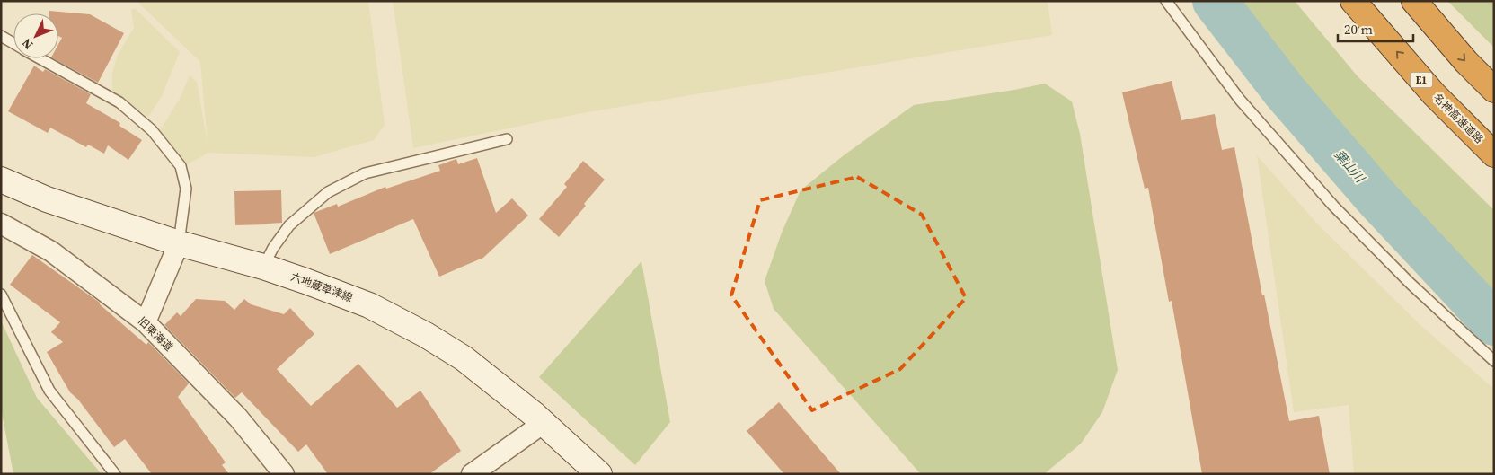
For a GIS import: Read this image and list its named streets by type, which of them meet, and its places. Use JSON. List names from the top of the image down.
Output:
{
  "streets": {
    "highway": ["E1", "名神高速道路"],
    "main road": ["六地蔵草津線"],
    "street": ["旧東海道"]
  },
  "water": ["葉山川"],
  "scale_bar": "20 m",
  "north": "bottom left"
}
